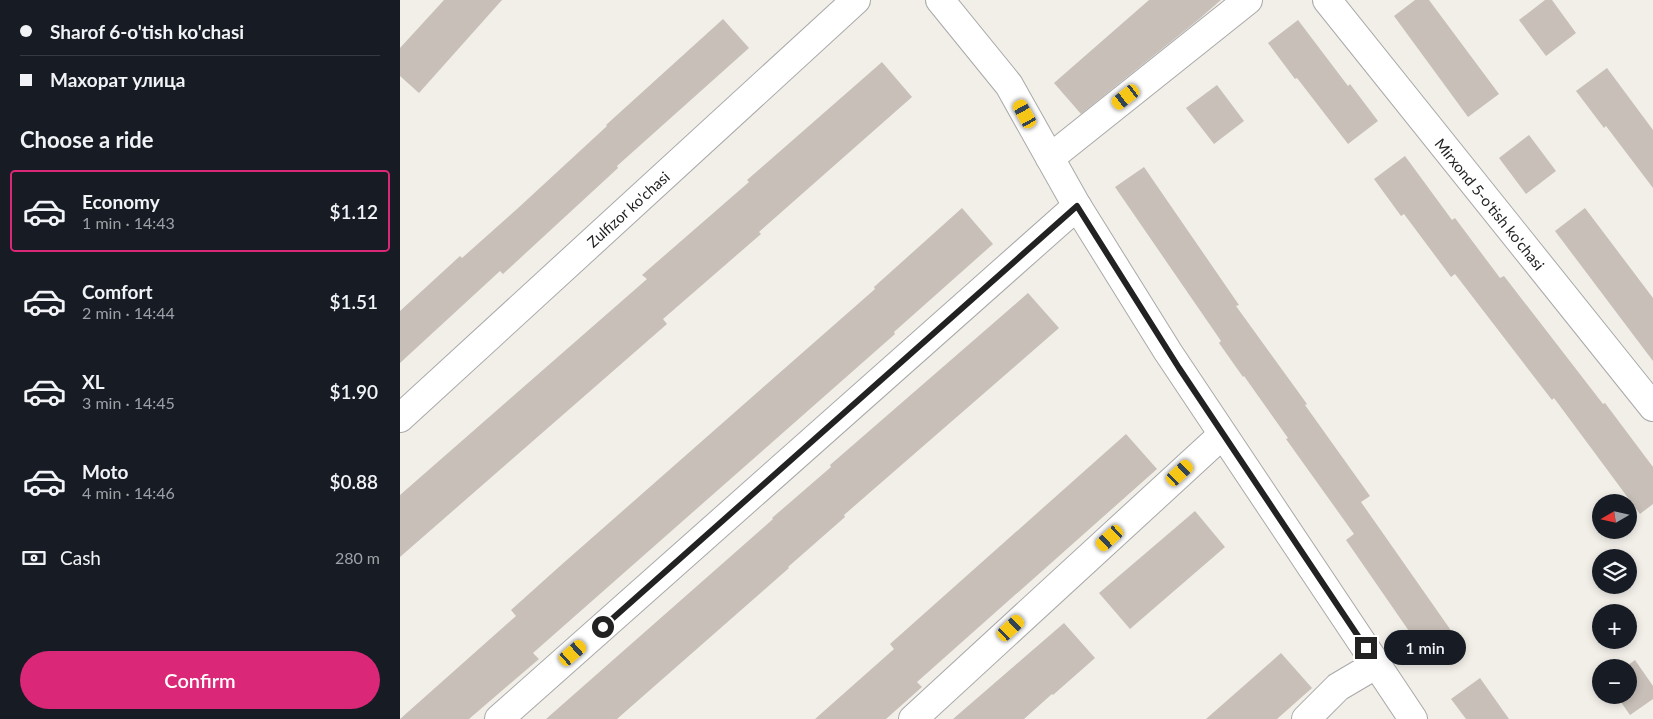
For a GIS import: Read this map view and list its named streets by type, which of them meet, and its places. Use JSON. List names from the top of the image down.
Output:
{
  "streets": {
    "street": ["Mirxond 5-o'tish ko'chasi", "Zulfizor ko'chasi"]
  },
  "north": "left",
  "page": {
    "banner": ["Sharof 6-o'tish ko'chasi", "Махорат улица"],
    "heading": "Choose a ride",
    "list": [
      {
        "name": "Economy",
        "note": "1 min · 14:43",
        "value": "$1.12"
      },
      {
        "name": "Comfort",
        "note": "2 min · 14:44",
        "value": "$1.51"
      },
      {
        "name": "XL",
        "note": "3 min · 14:45",
        "value": "$1.90"
      },
      {
        "name": "Moto",
        "note": "4 min · 14:46",
        "value": "$0.88"
      }
    ],
    "map_buttons": ["+", "−"],
    "pay": ["Cash", "280 m"],
    "bubble": "1 min",
    "buttons": "Confirm"
  }
}
